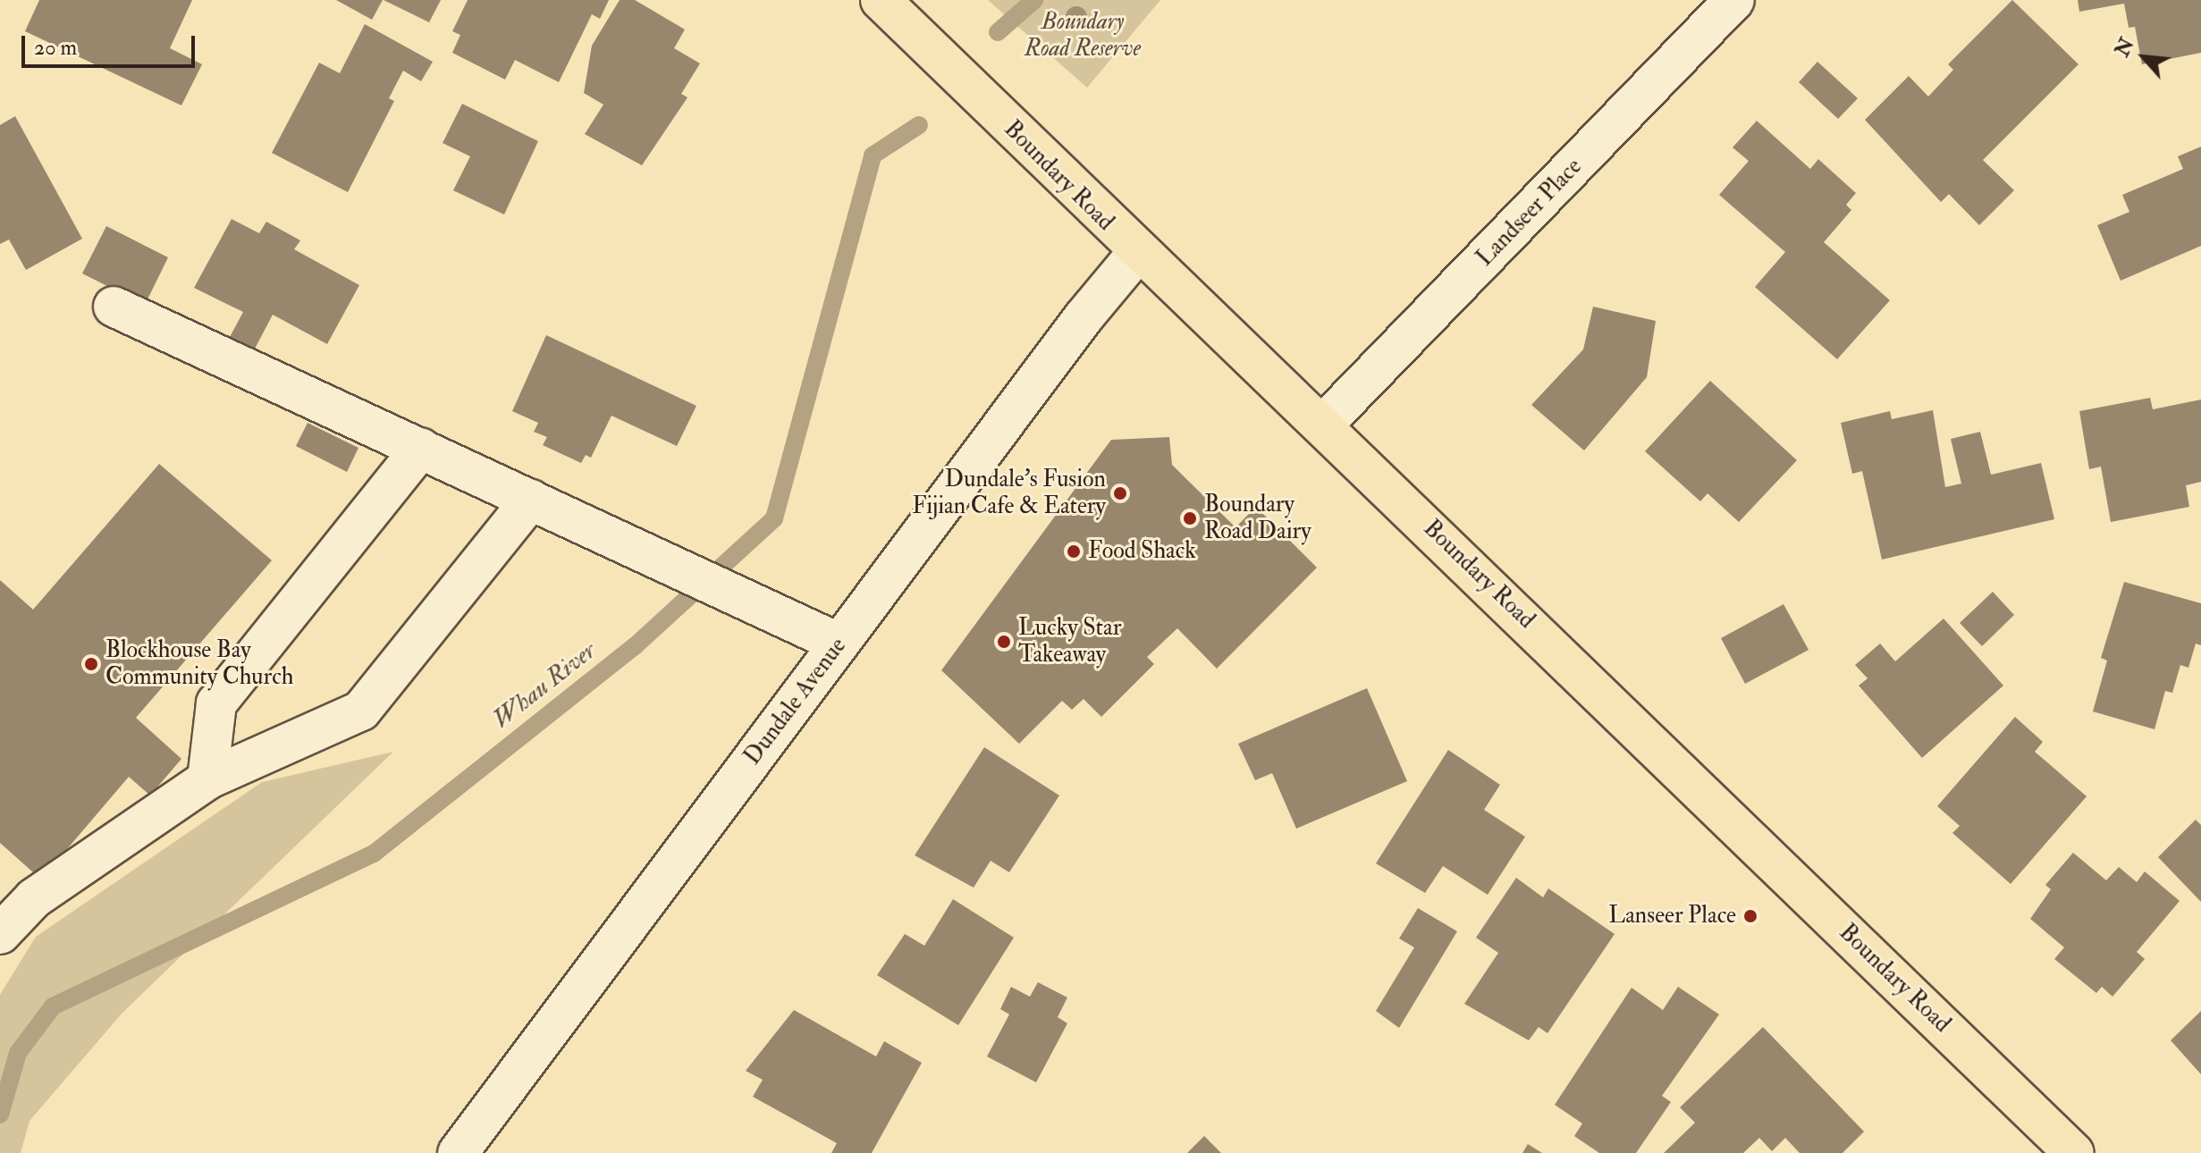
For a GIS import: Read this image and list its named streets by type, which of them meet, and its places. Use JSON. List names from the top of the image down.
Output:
{
  "streets": {
    "main road": ["Boundary Road"],
    "street": ["Landseer Place", "Dundale Avenue"]
  },
  "crossings": [
    ["Boundary Road", "Landseer Place"],
    ["Boundary Road", "Dundale Avenue"]
  ],
  "water": ["Whau River"],
  "parks": ["Boundary Road Reserve"],
  "places": [
    "Dundale's Fusion Fijian Cafe & Eatery",
    "Boundary Road Dairy",
    "Food Shack",
    "Lucky Star Takeaway",
    "Blockhouse Bay Community Church",
    "Lanseer Place"
  ],
  "scale_bar": "20 m",
  "north": "top left"
}
